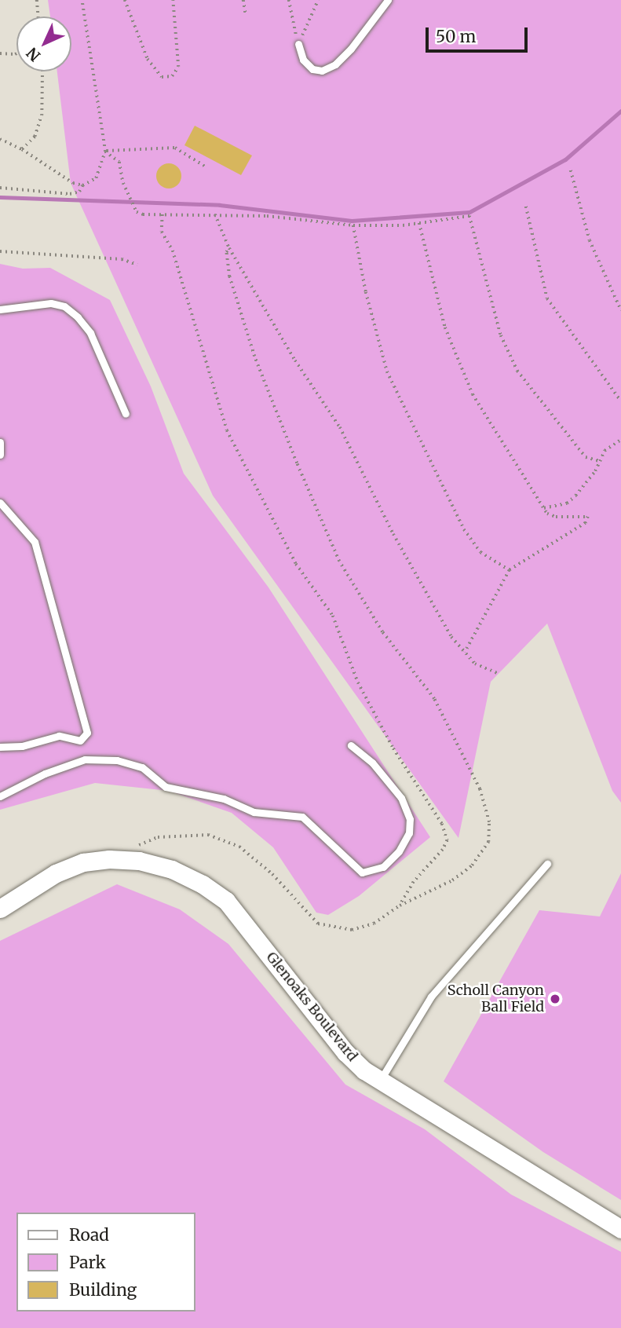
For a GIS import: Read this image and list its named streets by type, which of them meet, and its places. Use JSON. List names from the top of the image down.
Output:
{
  "streets": {
    "street": ["Glenoaks Boulevard"]
  },
  "places": ["Scholl Canyon Ball Field"],
  "legend": ["Road", "Park", "Building"],
  "scale_bar": "50 m",
  "north": "bottom left"
}
